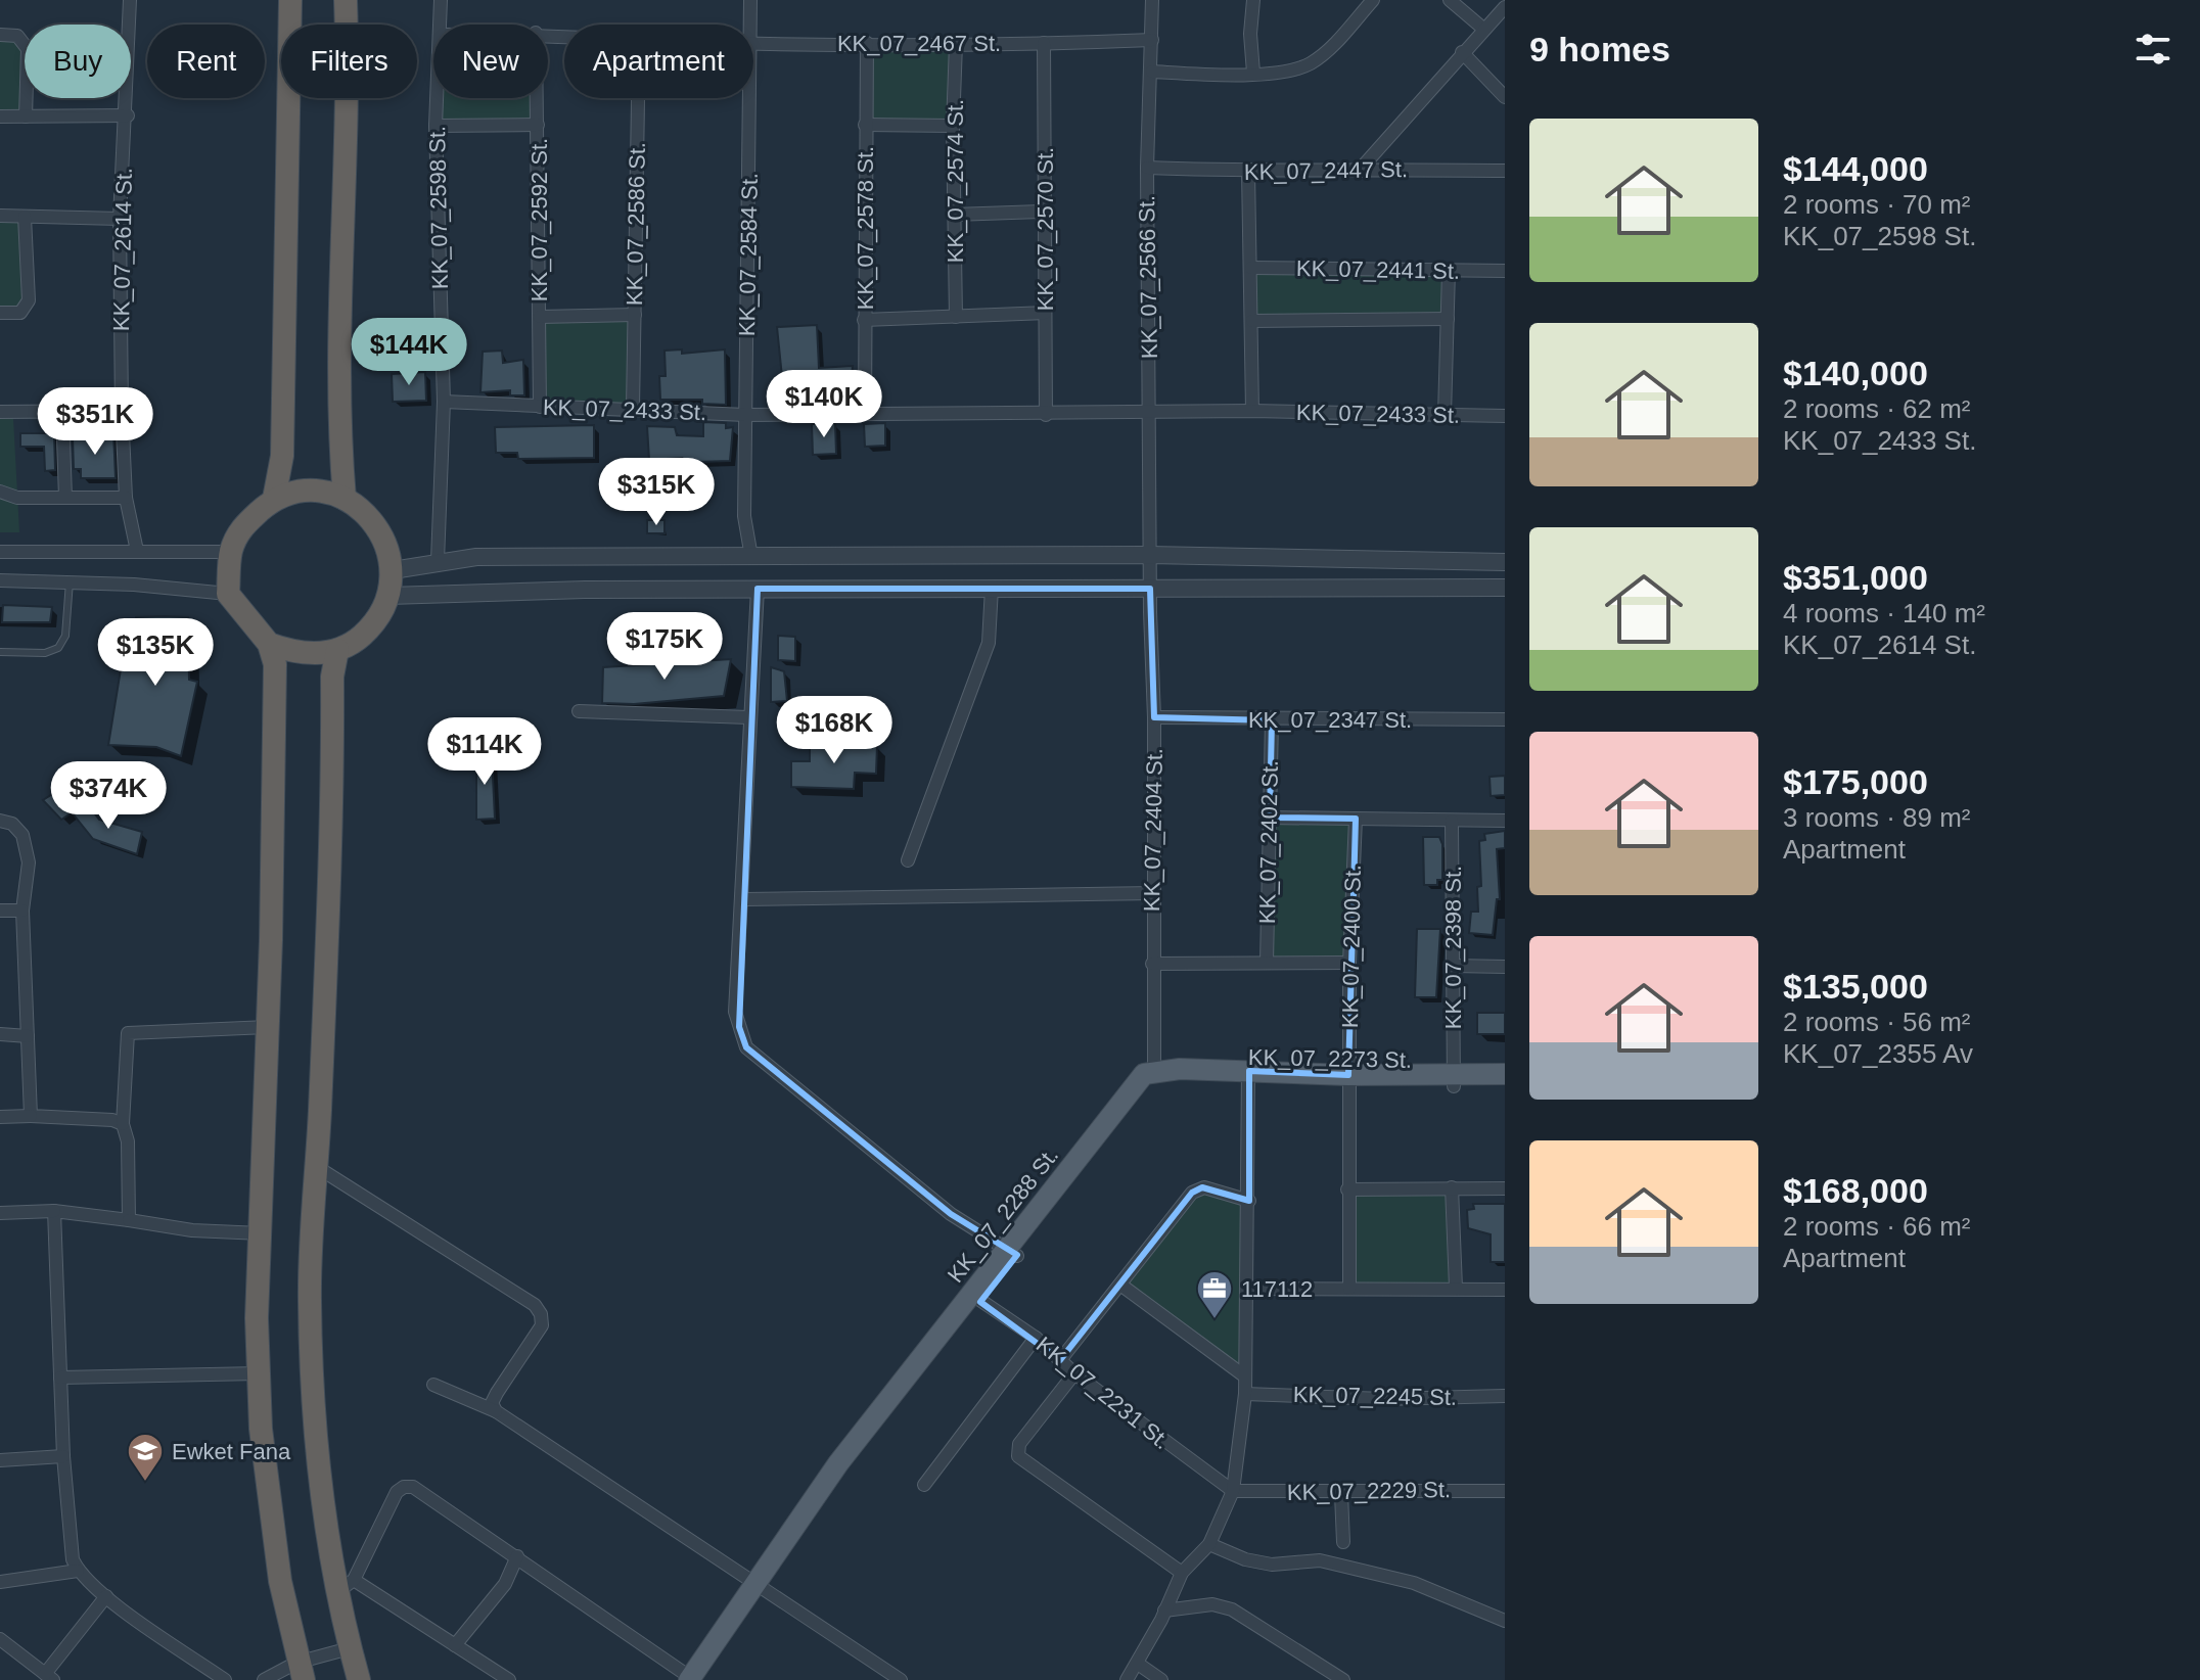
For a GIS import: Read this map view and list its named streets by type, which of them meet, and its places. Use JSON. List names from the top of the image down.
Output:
{
  "streets": {
    "main road": ["KK_07_2273 St.", "KK_07_2288 St."],
    "street": [
      "KK_07_2467 St.",
      "KK_07_2447 St.",
      "KK_07_2574 St.",
      "KK_07_2598 St.",
      "KK_07_2592 St.",
      "KK_07_2586 St.",
      "KK_07_2578 St.",
      "KK_07_2570 St.",
      "KK_07_2614 St.",
      "KK_07_2584 St.",
      "KK_07_2441 St.",
      "KK_07_2566 St.",
      "KK_07_2433 St.",
      "KK_07_2347 St.",
      "KK_07_2404 St.",
      "KK_07_2402 St.",
      "KK_07_2400 St.",
      "KK_07_2398 St.",
      "KK_07_2231 St.",
      "KK_07_2245 St.",
      "KK_07_2229 St."
    ]
  },
  "crossings": [
    ["KK_07_2467 St.", "KK_07_2574 St."],
    ["KK_07_2467 St.", "KK_07_2578 St."],
    ["KK_07_2467 St.", "KK_07_2570 St."],
    ["KK_07_2467 St.", "KK_07_2566 St."],
    ["KK_07_2447 St.", "KK_07_2566 St."],
    ["KK_07_2598 St.", "KK_07_2433 St."],
    ["KK_07_2592 St.", "KK_07_2433 St."],
    ["KK_07_2586 St.", "KK_07_2433 St."],
    ["KK_07_2578 St.", "KK_07_2433 St."],
    ["KK_07_2570 St.", "KK_07_2433 St."],
    ["KK_07_2584 St.", "KK_07_2433 St."],
    ["KK_07_2566 St.", "KK_07_2433 St."],
    ["KK_07_2566 St.", "KK_07_2404 St."],
    ["KK_07_2347 St.", "KK_07_2404 St."],
    ["KK_07_2347 St.", "KK_07_2402 St."],
    ["KK_07_2404 St.", "KK_07_2273 St."],
    ["KK_07_2404 St.", "KK_07_2288 St."],
    ["KK_07_2400 St.", "KK_07_2273 St."],
    ["KK_07_2398 St.", "KK_07_2273 St."],
    ["KK_07_2273 St.", "KK_07_2288 St."],
    ["KK_07_2288 St.", "KK_07_2231 St."],
    ["KK_07_2231 St.", "KK_07_2229 St."]
  ],
  "places": {
    "office": ["117112"],
    "school or university": ["Ewket Fana"]
  },
  "page": {
    "heading": "9 homes",
    "chip": [
      "Buy",
      "Rent",
      "Filters",
      "New",
      "Apartment"
    ],
    "list": [
      {
        "name": "$144,000",
        "note": "2 rooms · 70 m² · KK_07_2598 St."
      },
      {
        "name": "$140,000",
        "note": "2 rooms · 62 m² · KK_07_2433 St."
      },
      {
        "name": "$351,000",
        "note": "4 rooms · 140 m² · KK_07_2614 St."
      },
      {
        "name": "$175,000",
        "note": "3 rooms · 89 m² · Apartment"
      },
      {
        "name": "$135,000",
        "note": "2 rooms · 56 m² · KK_07_2355 Av"
      },
      {
        "name": "$168,000",
        "note": "2 rooms · 66 m² · Apartment"
      }
    ],
    "price": [
      "$144K",
      "$140K",
      "$351K",
      "$315K",
      "$175K",
      "$135K",
      "$168K",
      "$114K",
      "$374K"
    ]
  }
}
